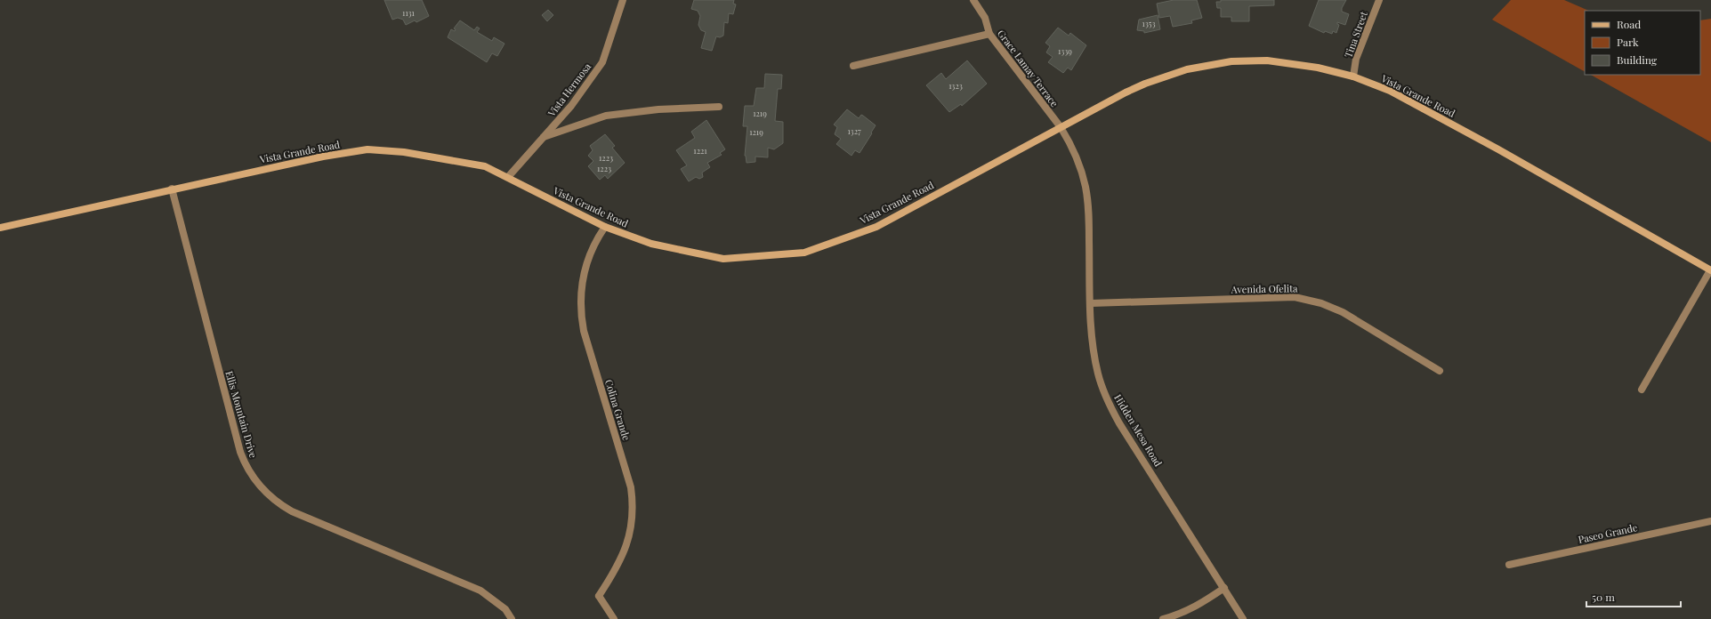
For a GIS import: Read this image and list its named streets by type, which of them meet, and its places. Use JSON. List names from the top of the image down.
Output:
{
  "streets": {
    "street": [
      "Tina Street",
      "Grace Lamay Terrace",
      "Vista Hermosa",
      "Vista Grande Road",
      "Avenida Ofelita",
      "Colina Grande",
      "Ellis Mountain Drive",
      "Hidden Mesa Road",
      "Paseo Grande"
    ]
  },
  "crossings": [
    ["Tina Street", "Vista Grande Road"],
    ["Grace Lamay Terrace", "Vista Grande Road"],
    ["Grace Lamay Terrace", "Hidden Mesa Road"],
    ["Vista Hermosa", "Vista Grande Road"],
    ["Vista Grande Road", "Colina Grande"],
    ["Vista Grande Road", "Ellis Mountain Drive"],
    ["Vista Grande Road", "Hidden Mesa Road"],
    ["Avenida Ofelita", "Hidden Mesa Road"]
  ],
  "house_numbers": [
    "1131",
    "1353",
    "1339",
    "1323",
    "1219",
    "1327",
    "1219",
    "1221",
    "1223",
    "1223"
  ],
  "legend": ["Road", "Park", "Building"],
  "scale_bar": "50 m"
}
